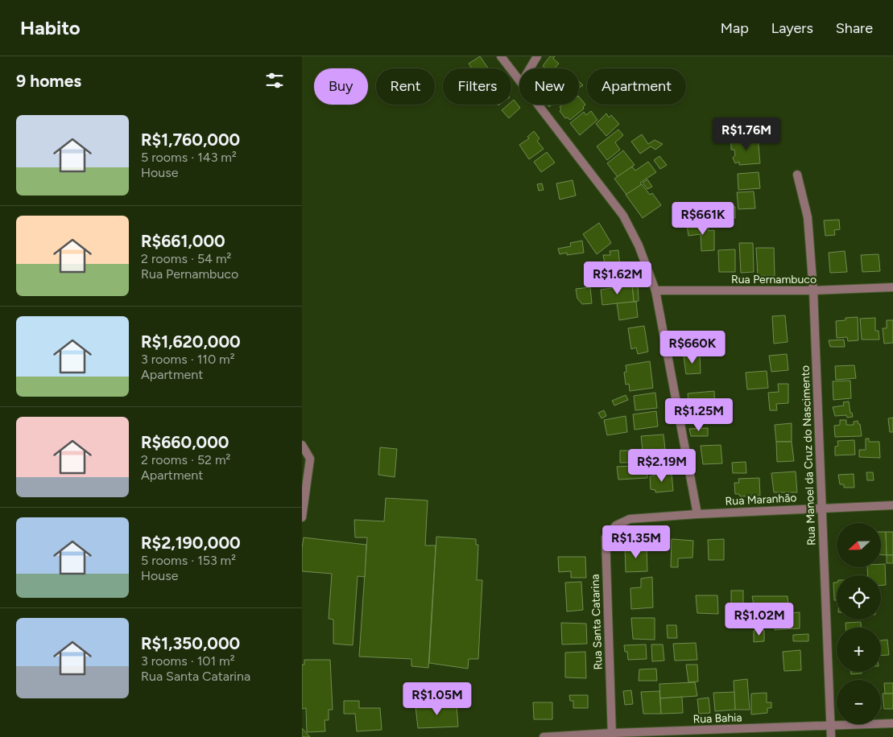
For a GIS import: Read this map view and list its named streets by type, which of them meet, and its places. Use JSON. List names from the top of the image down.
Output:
{
  "streets": {
    "street": [
      "Rua Pernambuco",
      "Rua Manoel da Cruz do Nascimento",
      "Rua Maranhão",
      "Rua Santa Catarina",
      "Rua Bahia"
    ]
  },
  "crossings": [
    ["Rua Pernambuco", "Rua Manoel da Cruz do Nascimento"],
    ["Rua Manoel da Cruz do Nascimento", "Rua Maranhão"],
    ["Rua Manoel da Cruz do Nascimento", "Rua Bahia"],
    ["Rua Maranhão", "Rua Santa Catarina"],
    ["Rua Santa Catarina", "Rua Bahia"]
  ],
  "north": "left",
  "page": {
    "header": "Habito",
    "nav": ["Map", "Layers", "Share"],
    "heading": "9 homes",
    "chip": [
      "Buy",
      "Rent",
      "Filters",
      "New",
      "Apartment"
    ],
    "list": [
      {
        "name": "R$1,760,000",
        "note": "5 rooms · 143 m² · House"
      },
      {
        "name": "R$661,000",
        "note": "2 rooms · 54 m² · Rua Pernambuco"
      },
      {
        "name": "R$1,620,000",
        "note": "3 rooms · 110 m² · Apartment"
      },
      {
        "name": "R$660,000",
        "note": "2 rooms · 52 m² · Apartment"
      },
      {
        "name": "R$2,190,000",
        "note": "5 rooms · 153 m² · House"
      },
      {
        "name": "R$1,350,000",
        "note": "3 rooms · 101 m² · Rua Santa Catarina"
      }
    ],
    "price": [
      "R$1.76M",
      "R$661K",
      "R$1.62M",
      "R$660K",
      "R$1.25M",
      "R$2.19M",
      "R$1.35M",
      "R$1.02M",
      "R$1.05M"
    ],
    "map_buttons": ["+", "−"]
  }
}
